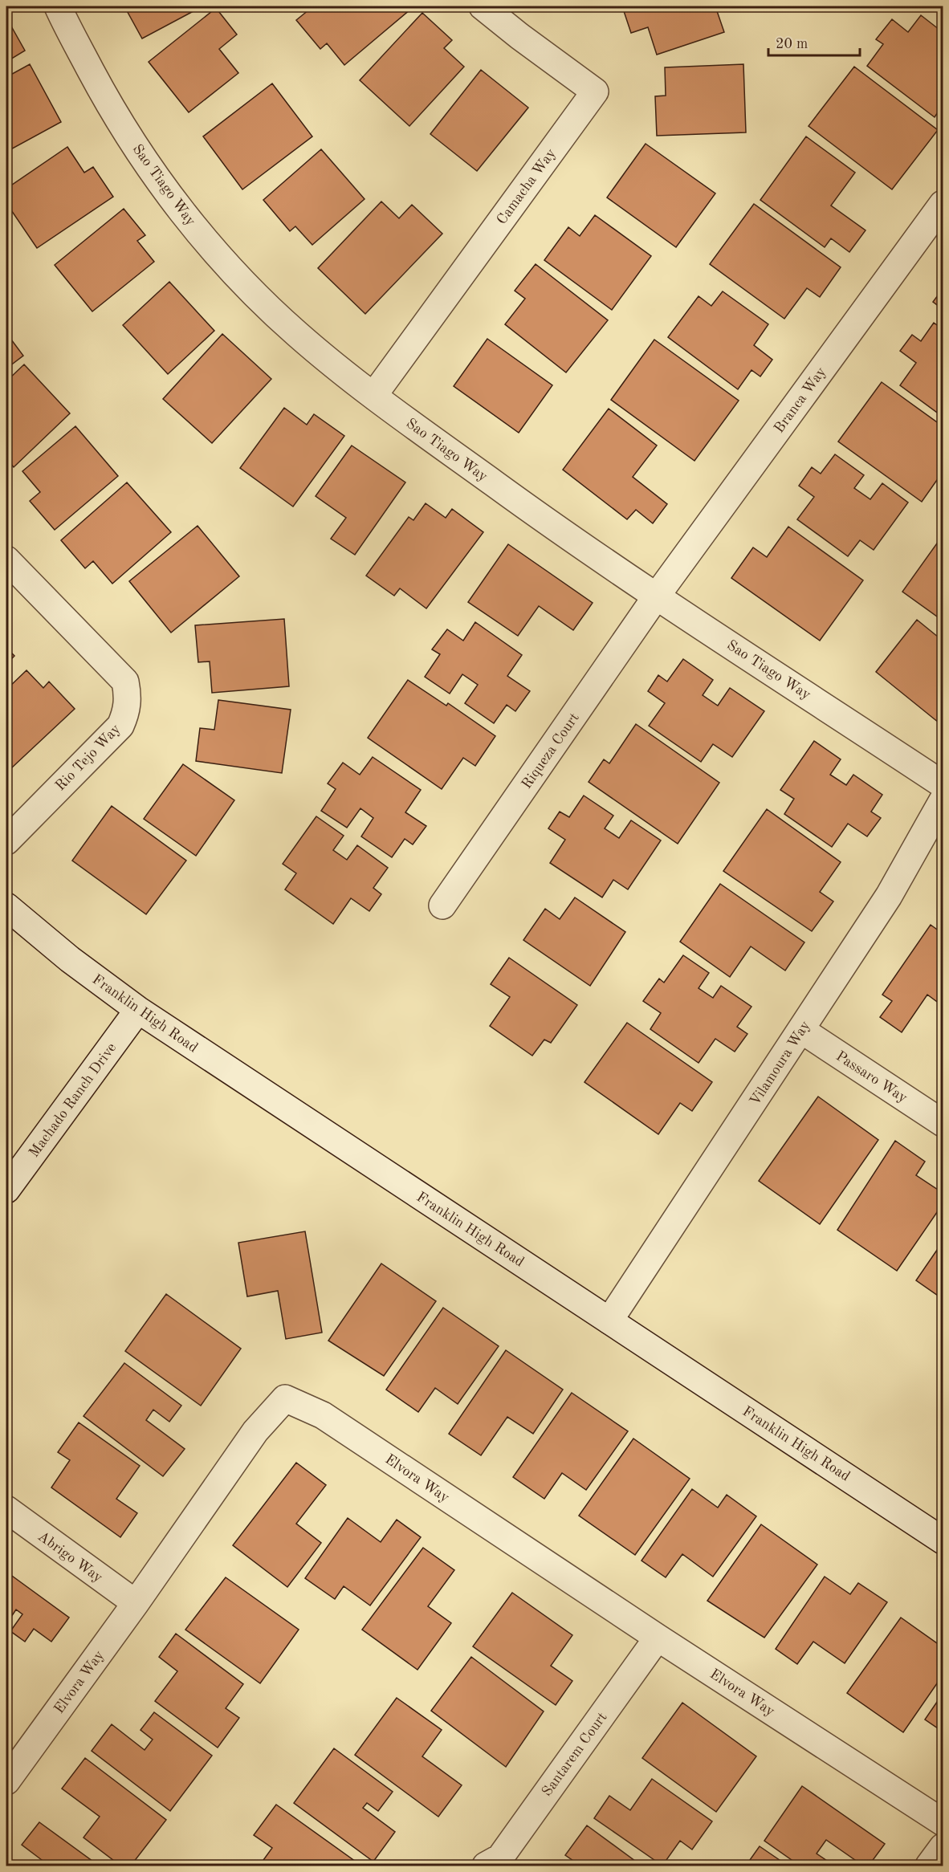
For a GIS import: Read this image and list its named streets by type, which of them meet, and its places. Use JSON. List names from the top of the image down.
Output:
{
  "streets": {
    "street": [
      "Sao Tiago Way",
      "Camacha Way",
      "Branca Way",
      "Riqueza Court",
      "Rio Tejo Way",
      "Franklin High Road",
      "Vilamoura Way",
      "Passaro Way",
      "Machado Ranch Drive",
      "Elvora Way",
      "Abrigo Way",
      "Santarem Court"
    ]
  },
  "crossings": [
    ["Sao Tiago Way", "Camacha Way"],
    ["Sao Tiago Way", "Branca Way"],
    ["Sao Tiago Way", "Riqueza Court"],
    ["Branca Way", "Riqueza Court"],
    ["Franklin High Road", "Vilamoura Way"],
    ["Franklin High Road", "Machado Ranch Drive"],
    ["Vilamoura Way", "Passaro Way"],
    ["Elvora Way", "Abrigo Way"],
    ["Elvora Way", "Santarem Court"]
  ],
  "scale_bar": "20 m"
}
